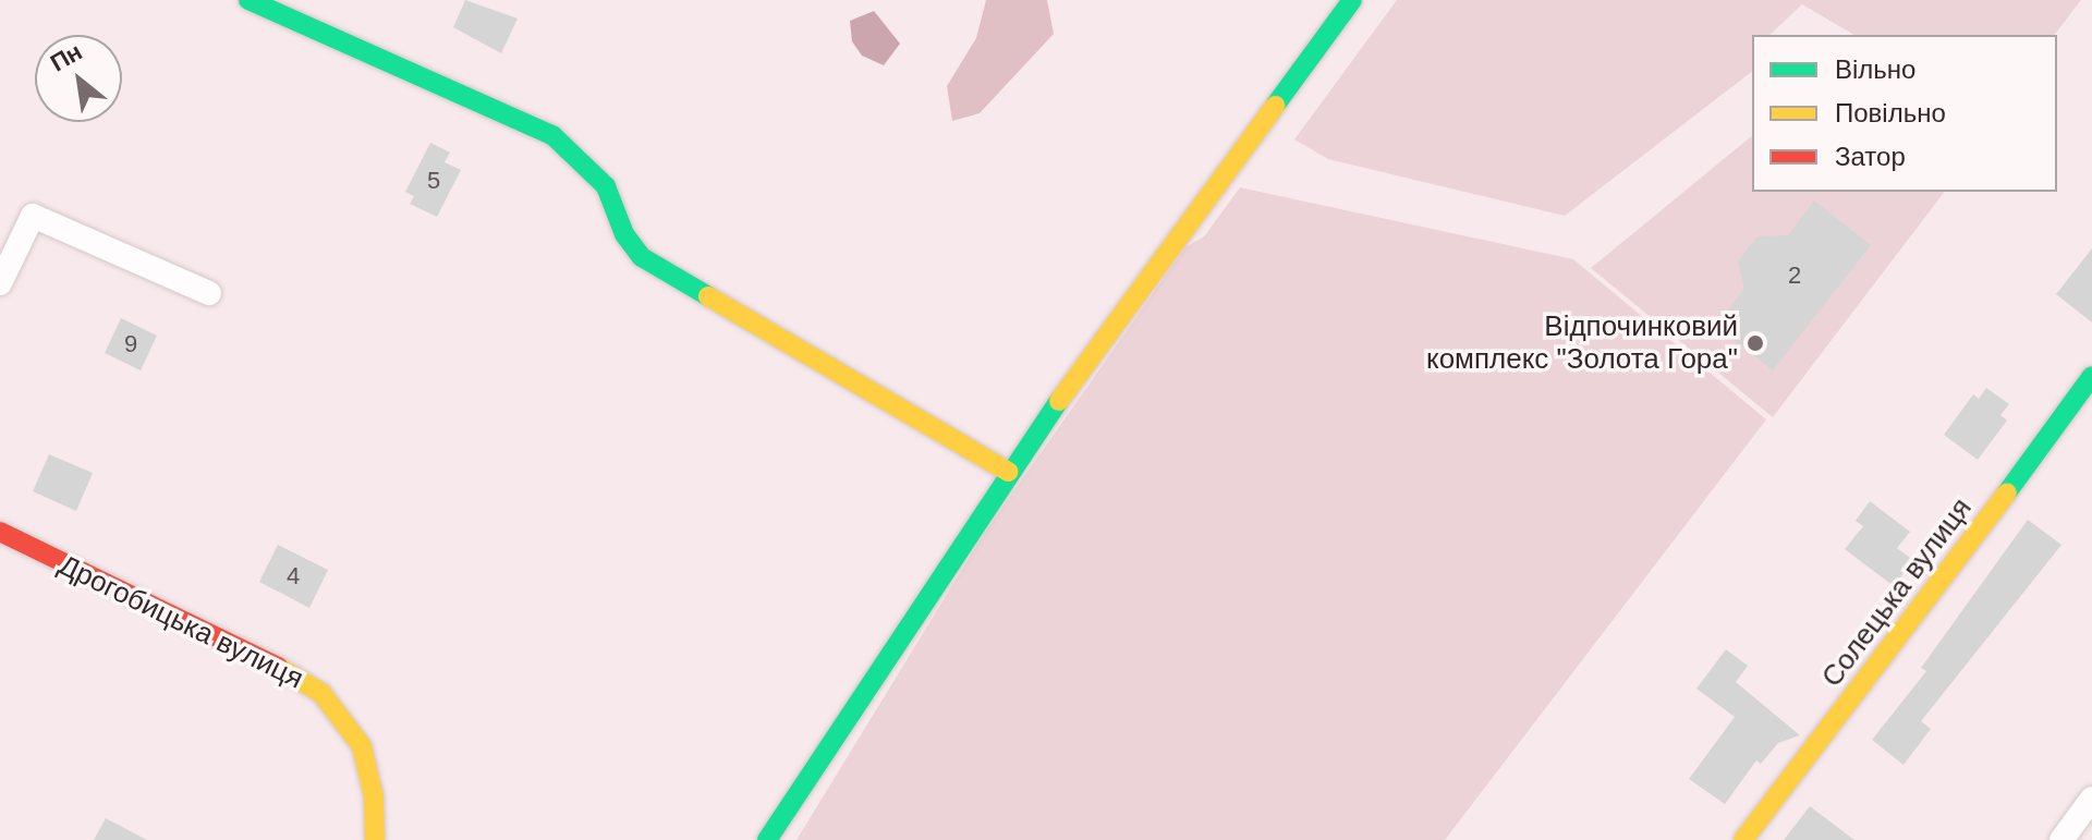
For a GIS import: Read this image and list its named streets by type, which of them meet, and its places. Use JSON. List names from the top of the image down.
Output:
{
  "streets": {
    "street": ["Солецька вулиця", "Дрогобицька вулиця"]
  },
  "places": ["Відпочинковий комплекс \"Золота Гора\""],
  "house_numbers": [
    "5",
    "2",
    "9",
    "4"
  ],
  "legend": ["Вільно", "Повільно", "Затор"],
  "north": "top left"
}
